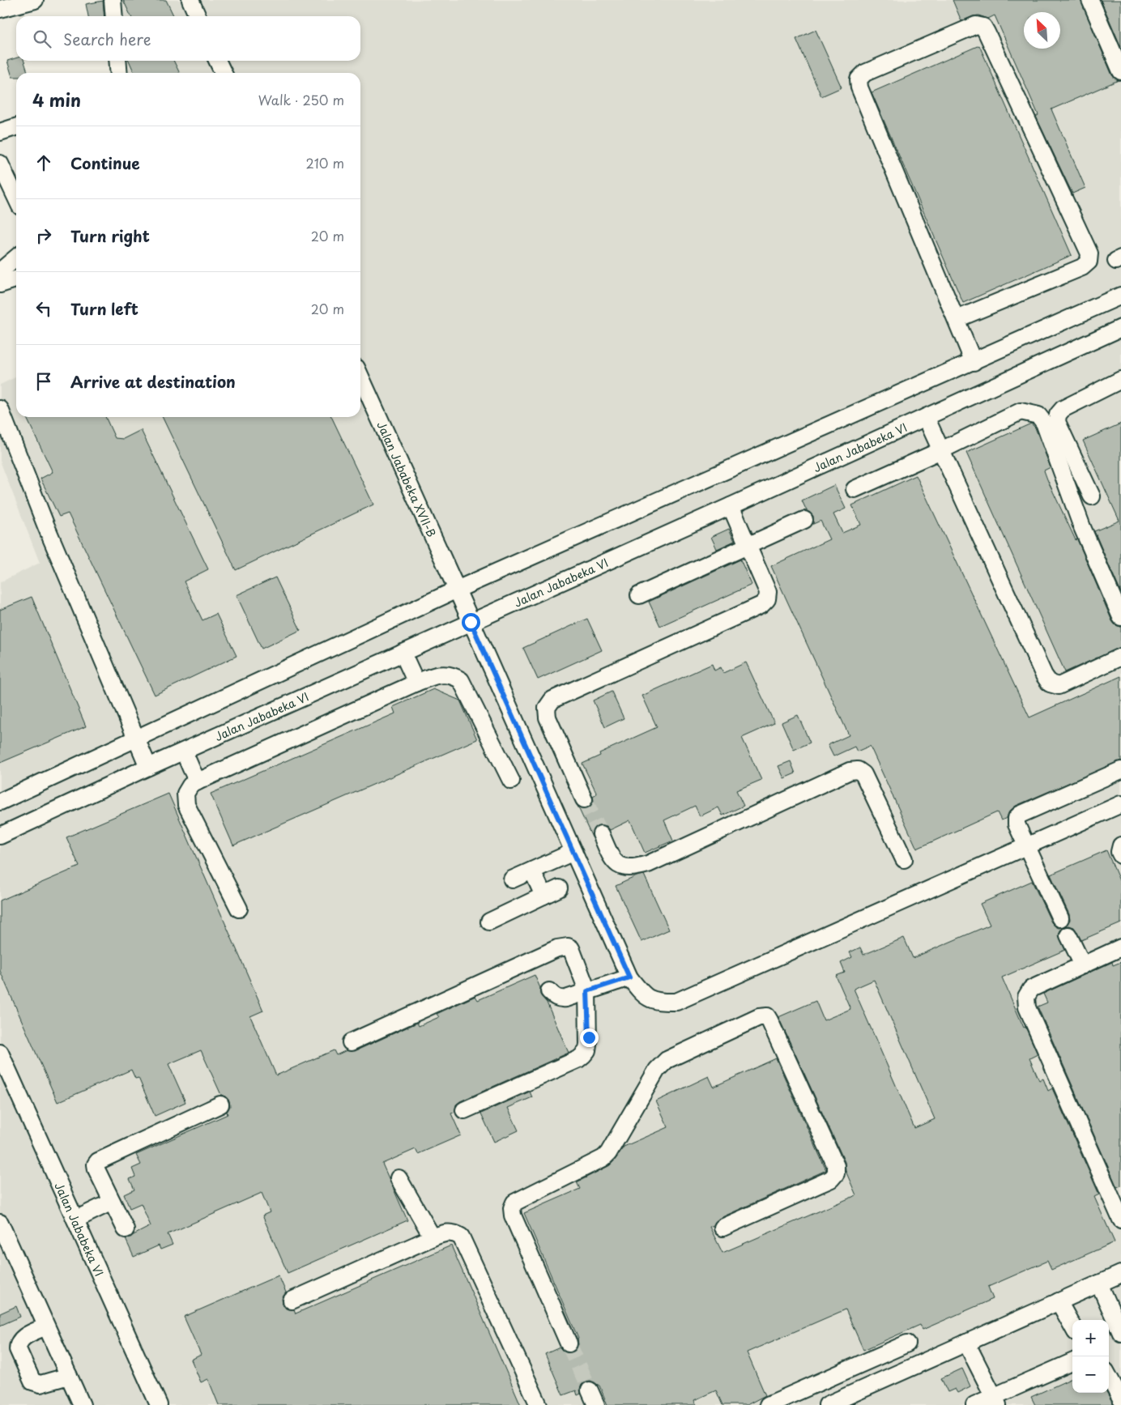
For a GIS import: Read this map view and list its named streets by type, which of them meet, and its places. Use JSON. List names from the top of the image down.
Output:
{
  "streets": {
    "street": ["Jalan Jababeka VI", "Jalan Jababeka XVII-B"]
  },
  "crossings": [
    ["Jalan Jababeka VI", "Jalan Jababeka XVII-B"]
  ],
  "north": "top left",
  "page": {
    "search": "Search here",
    "heading": ["4 min", "Walk · 250 m"],
    "list": [
      ["Continue", "210 m"],
      ["Turn right", "20 m"],
      ["Turn left", "20 m"],
      "Arrive at destination"
    ],
    "map_buttons": ["+", "−"]
  }
}
